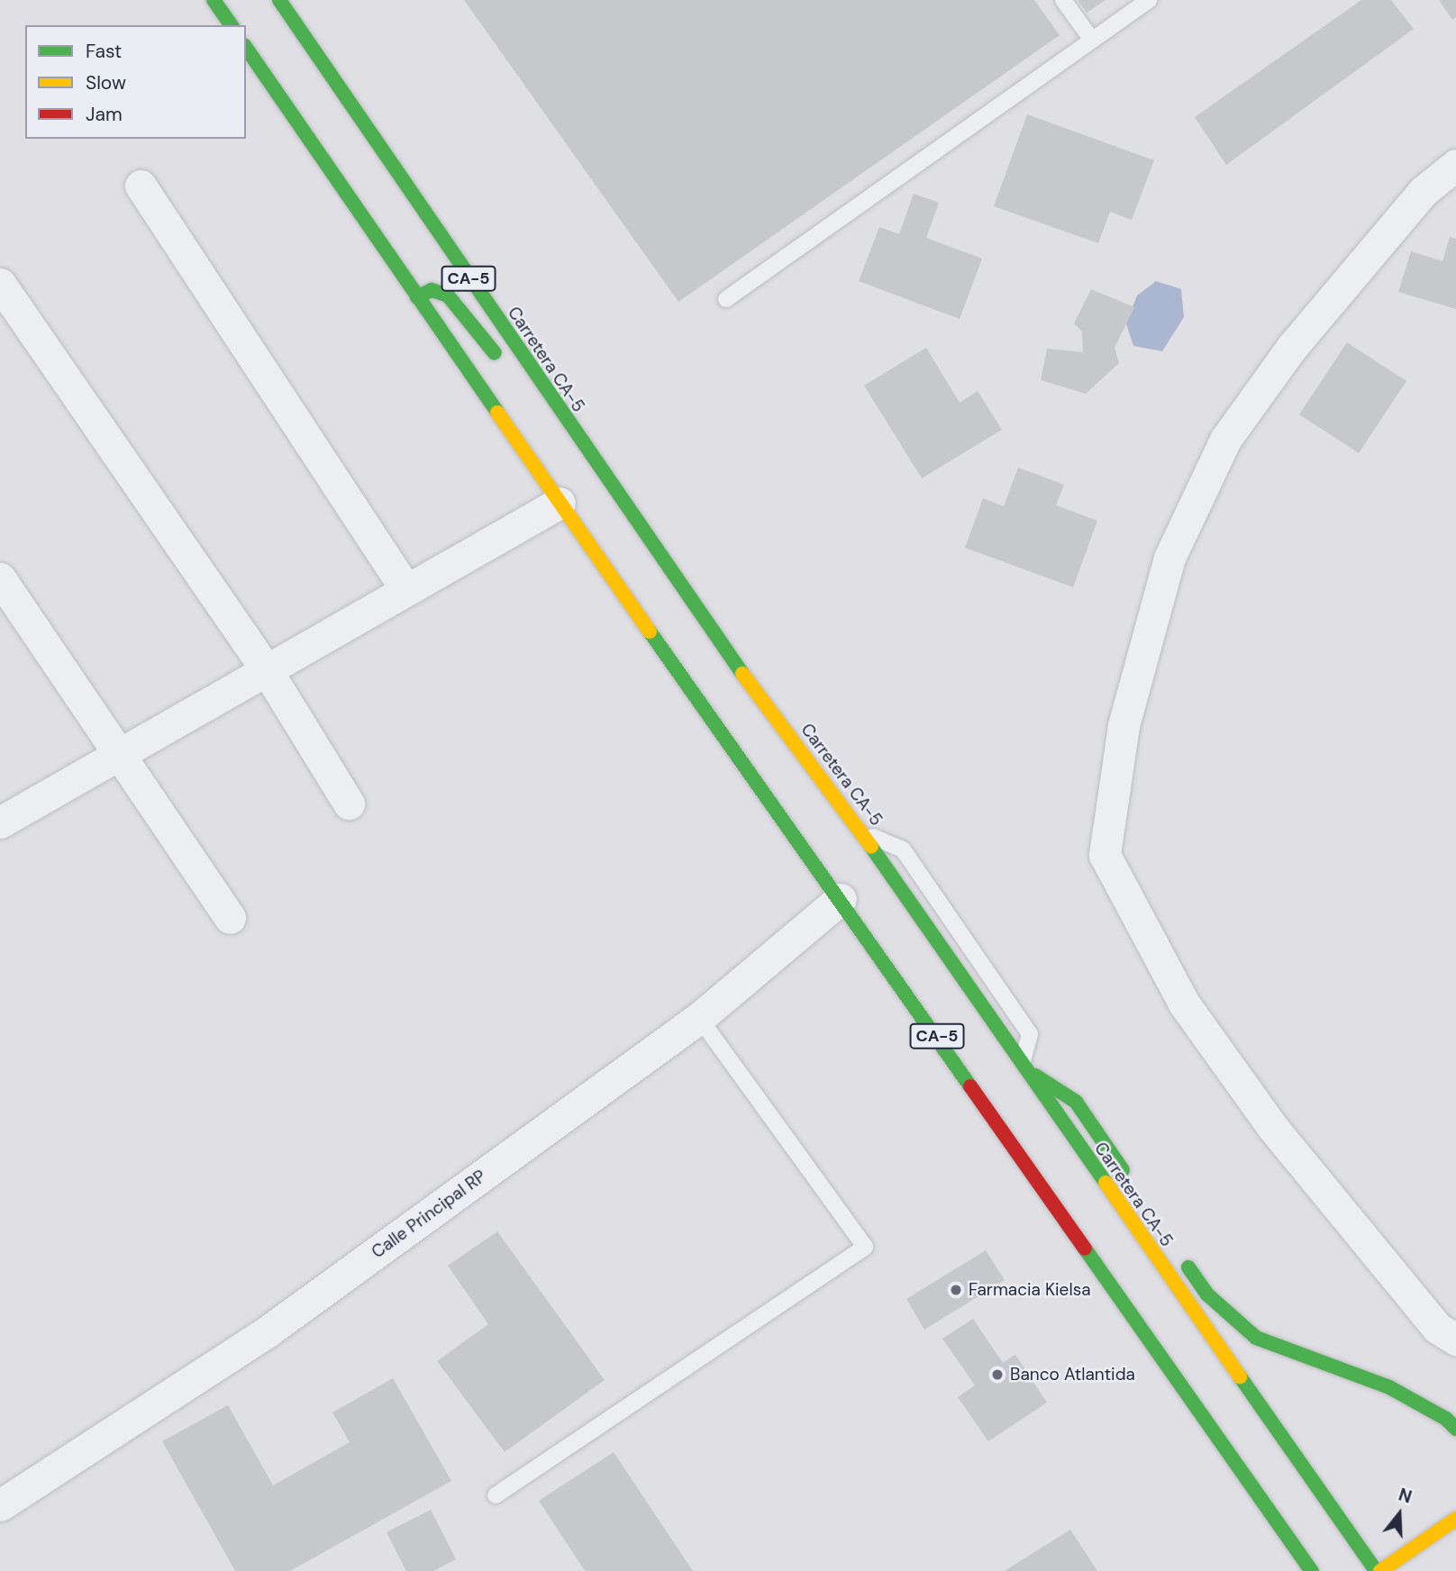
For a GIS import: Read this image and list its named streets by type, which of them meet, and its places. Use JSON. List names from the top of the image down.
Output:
{
  "streets": {
    "main road": ["CA-5", "Carretera CA-5"],
    "street": ["Calle Principal RP"]
  },
  "crossings": [
    ["CA-5", "Calle Principal RP"]
  ],
  "places": ["Farmacia Kielsa", "Banco Atlantida"],
  "legend": ["Fast", "Slow", "Jam"],
  "north": "top"
}
